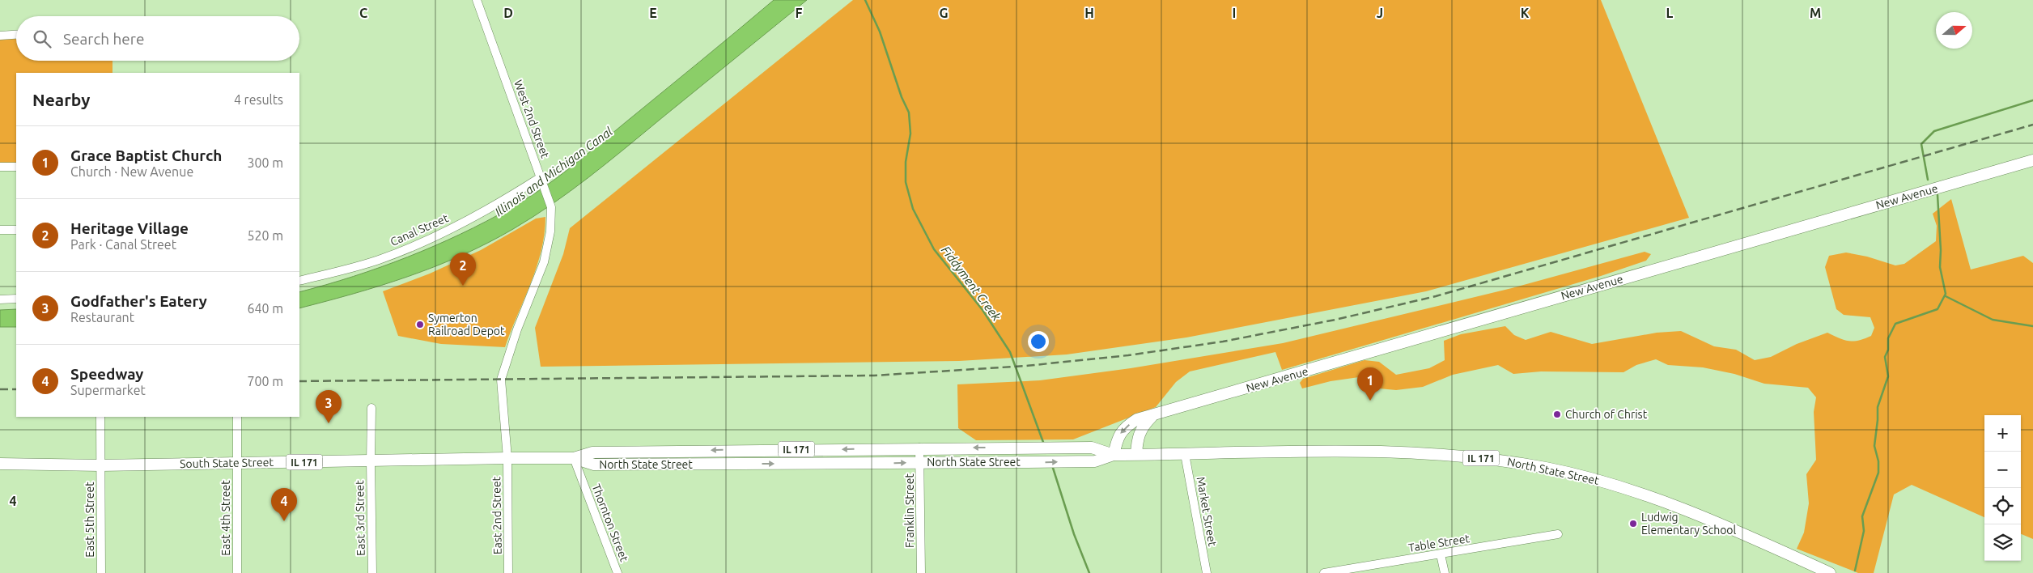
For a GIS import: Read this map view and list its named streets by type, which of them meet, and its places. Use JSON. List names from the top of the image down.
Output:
{
  "streets": {
    "main road": [
      "New Avenue",
      "IL 171",
      "North State Street",
      "South State Street"
    ],
    "street": [
      "West 2nd Street",
      "Canal Street",
      "Franklin Street",
      "Market Street",
      "East 2nd Street",
      "East 4th Street",
      "East 3rd Street",
      "East 5th Street",
      "Thornton Street",
      "Table Street"
    ]
  },
  "crossings": [
    ["West 2nd Street", "Canal Street"],
    ["West 2nd Street", "South State Street"],
    ["West 2nd Street", "East 2nd Street"],
    ["New Avenue", "North State Street"],
    ["North State Street", "South State Street"],
    ["North State Street", "Franklin Street"],
    ["North State Street", "Market Street"],
    ["North State Street", "Thornton Street"],
    ["South State Street", "East 2nd Street"],
    ["South State Street", "East 4th Street"],
    ["South State Street", "East 3rd Street"],
    ["South State Street", "East 5th Street"],
    ["South State Street", "Thornton Street"]
  ],
  "water": ["Illinois and Michigan Canal", "Fiddyment Creek"],
  "places": ["Symerton Railroad Depot", "Church of Christ", "Ludwig Elementary School"],
  "north": "right",
  "page": {
    "search": "Search here",
    "heading": ["Nearby", "4 results"],
    "list": [
      {
        "mark": "1",
        "name": "Grace Baptist Church",
        "note": "Church · New Avenue",
        "value": "300 m"
      },
      {
        "mark": "2",
        "name": "Heritage Village",
        "note": "Park · Canal Street",
        "value": "520 m"
      },
      {
        "mark": "3",
        "name": "Godfather's Eatery",
        "note": "Restaurant",
        "value": "640 m"
      },
      {
        "mark": "4",
        "name": "Speedway",
        "note": "Supermarket",
        "value": "700 m"
      }
    ],
    "pins": [
      "2",
      "1",
      "3",
      "4"
    ],
    "map_buttons": ["+", "−"]
  },
  "grid": {
    "columns": [
      "C",
      "D",
      "E",
      "F",
      "G",
      "H",
      "I",
      "J",
      "K",
      "L",
      "M"
    ],
    "rows": ["4"]
  }
}
